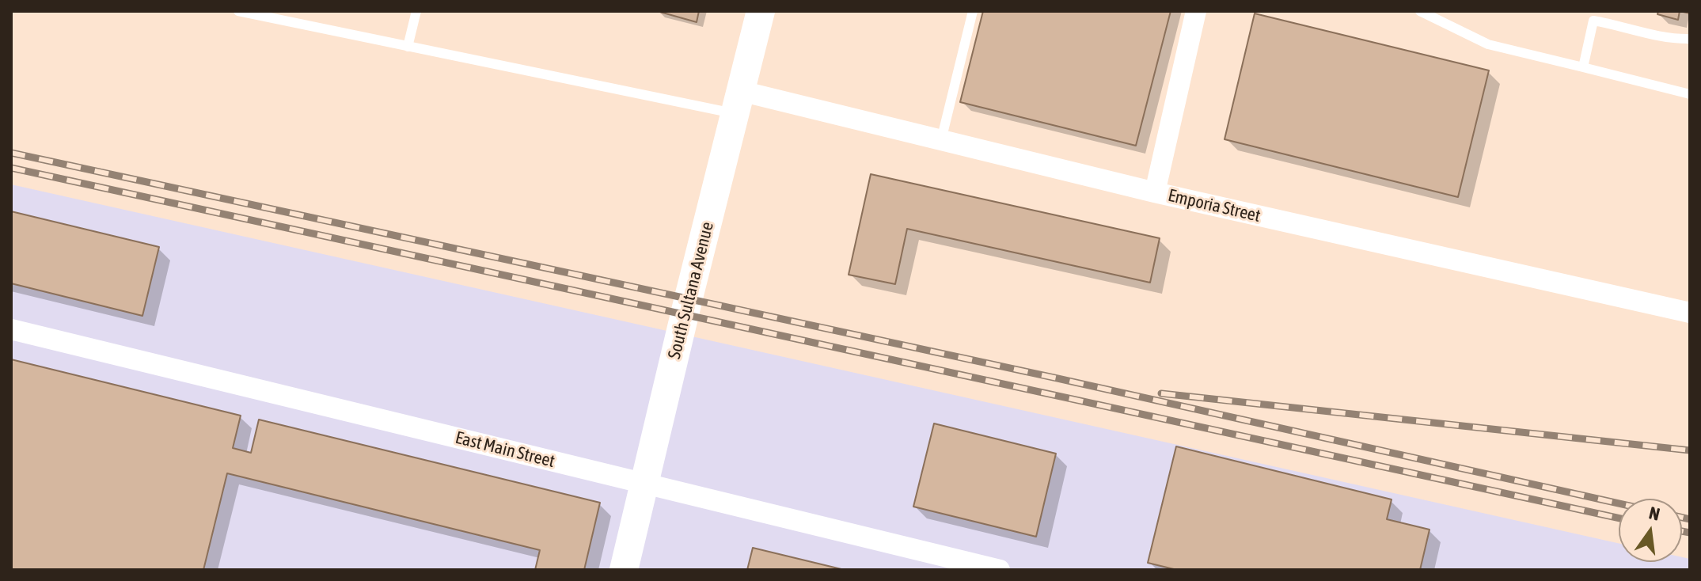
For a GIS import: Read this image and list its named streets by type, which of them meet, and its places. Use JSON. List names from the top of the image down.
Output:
{
  "streets": {
    "street": ["Emporia Street", "South Sultana Avenue", "East Main Street"]
  },
  "crossings": [
    ["Emporia Street", "South Sultana Avenue"],
    ["South Sultana Avenue", "East Main Street"]
  ],
  "north": "top"
}
